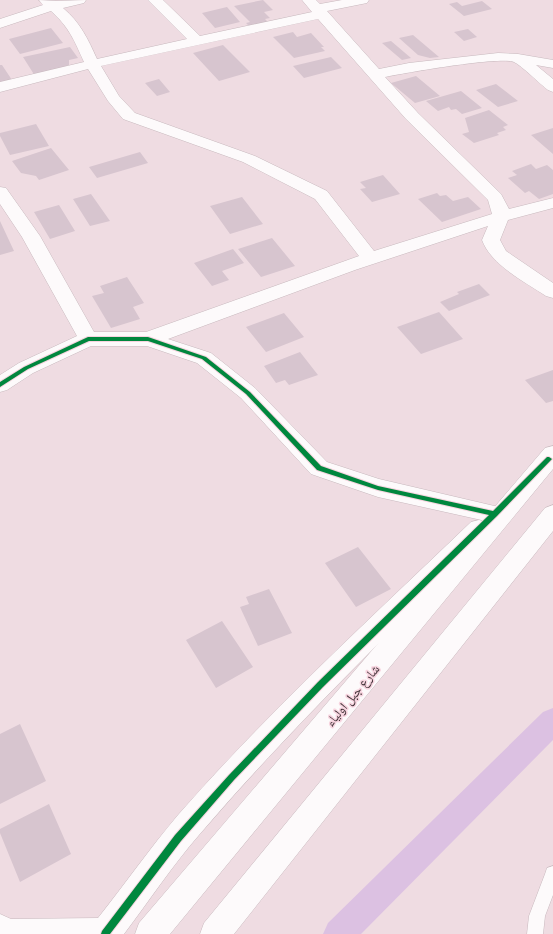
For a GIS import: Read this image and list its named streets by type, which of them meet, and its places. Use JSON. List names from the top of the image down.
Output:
{
  "streets": {
    "main road": ["شارع جبل اولياء"]
  }
}
